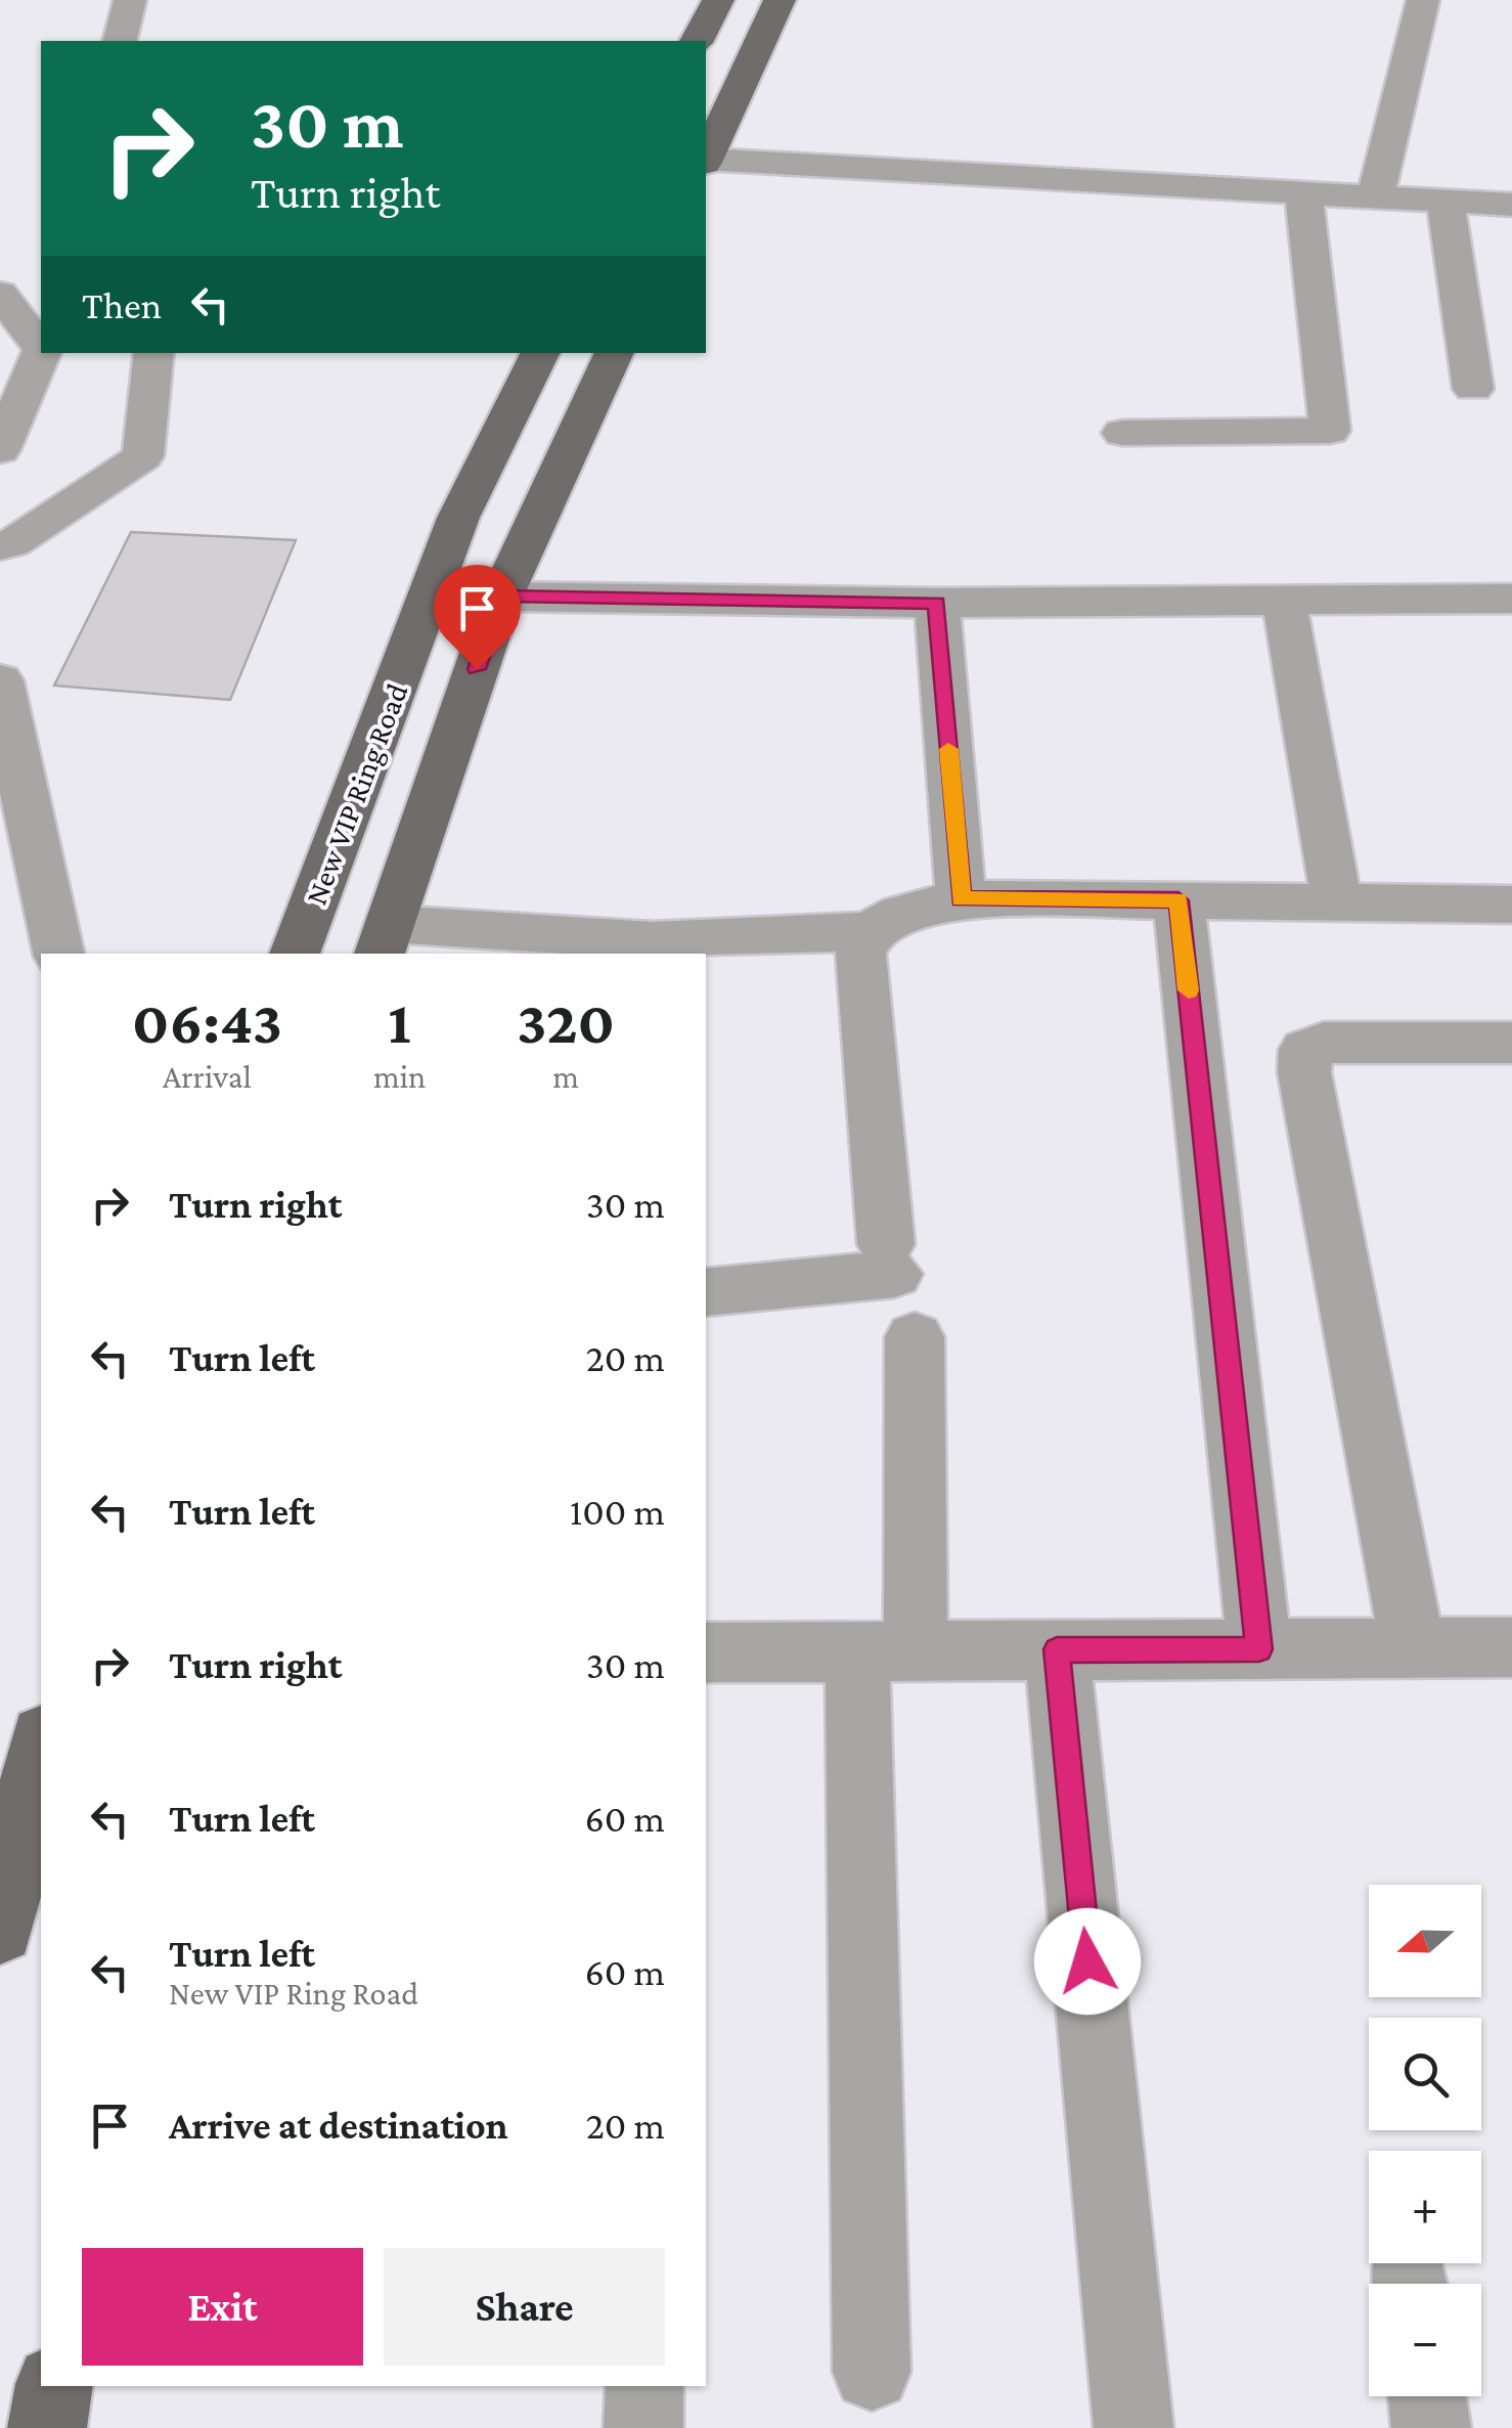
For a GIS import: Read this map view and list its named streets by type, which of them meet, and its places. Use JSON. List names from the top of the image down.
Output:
{
  "streets": {
    "main road": ["New VIP Ring Road"]
  },
  "north": "left",
  "page": {
    "turn": ["30 m", "Turn right"],
    "then": "Then",
    "eta": [
      "06:43",
      "Arrival",
      "1",
      "min",
      "320",
      "m"
    ],
    "list": [
      {
        "name": "Turn right",
        "value": "30 m"
      },
      {
        "name": "Turn left",
        "value": "20 m"
      },
      {
        "name": "Turn left",
        "value": "100 m"
      },
      {
        "name": "Turn right",
        "value": "30 m"
      },
      {
        "name": "Turn left",
        "value": "60 m"
      },
      {
        "name": "Turn left",
        "note": "New VIP Ring Road",
        "value": "60 m"
      },
      {
        "name": "Arrive at destination",
        "value": "20 m"
      }
    ],
    "map_buttons": ["+", "−"],
    "buttons": ["Exit", "Share"]
  }
}
